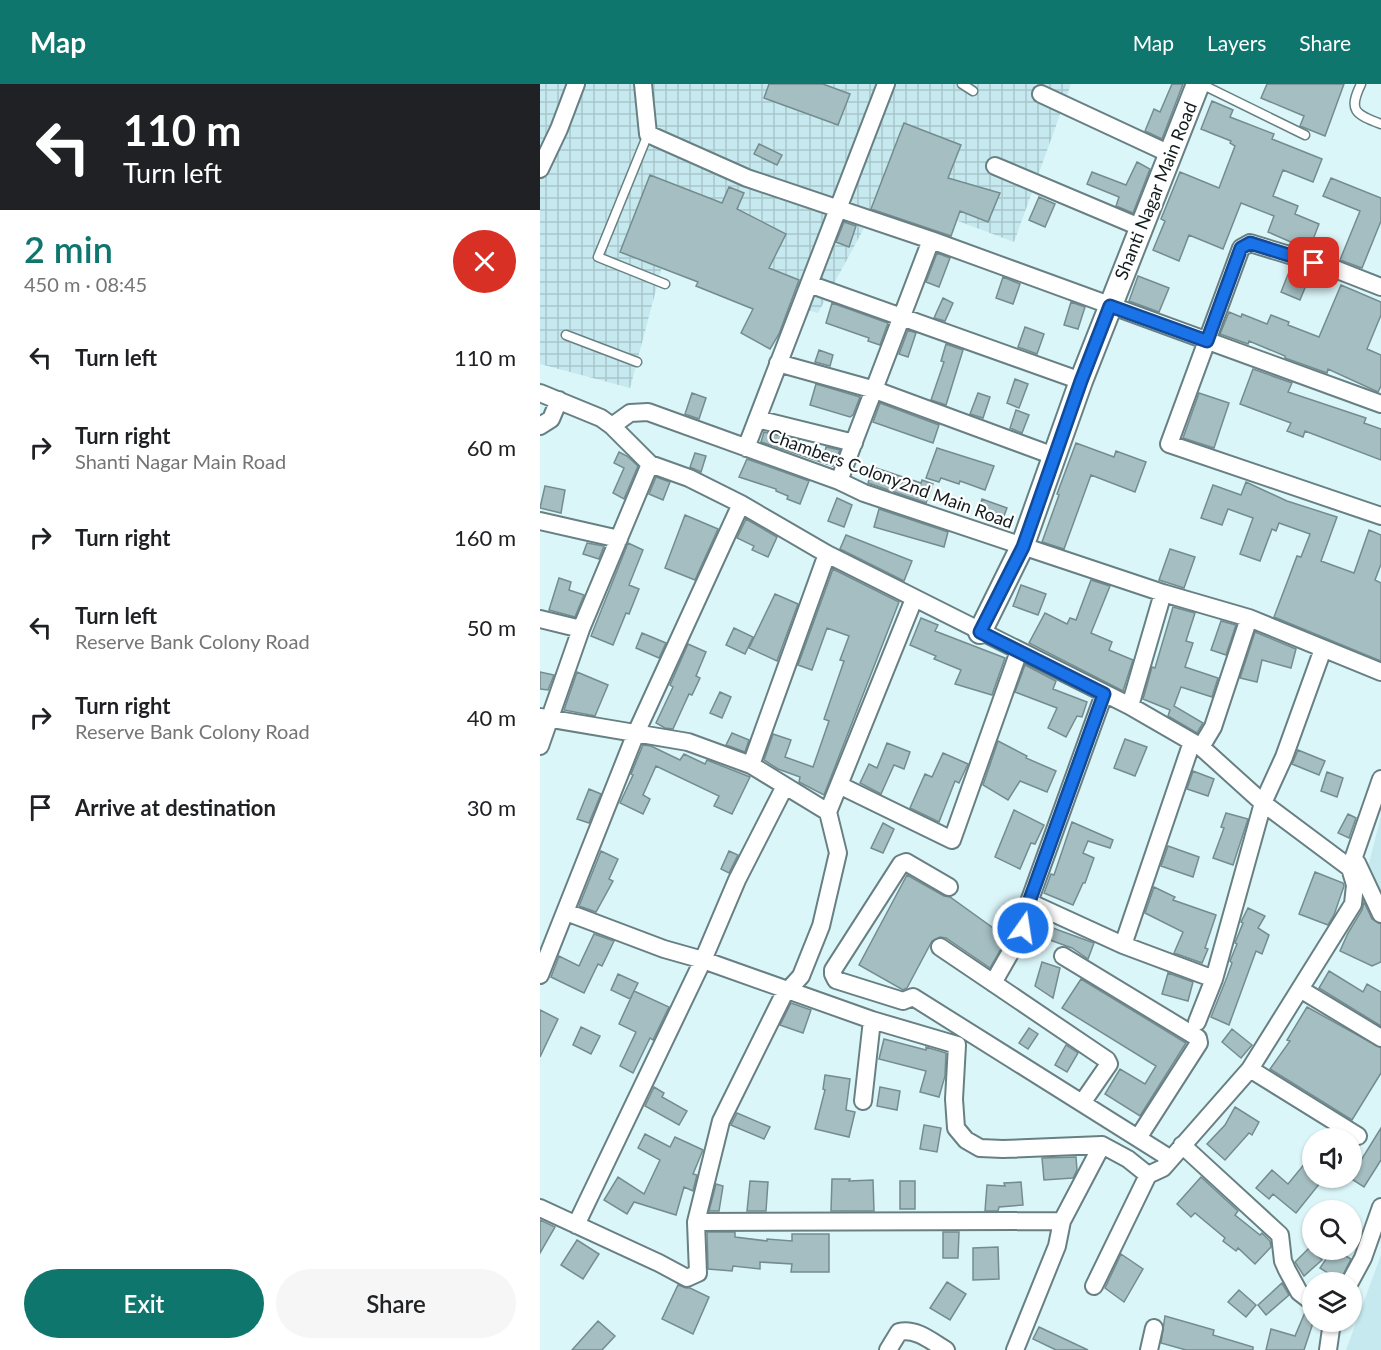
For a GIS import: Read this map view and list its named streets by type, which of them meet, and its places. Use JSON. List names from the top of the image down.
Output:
{
  "streets": {
    "street": ["Shanti Nagar Main Road", "Chambers Colony2nd Main Road"]
  },
  "crossings": [
    ["Shanti Nagar Main Road", "Chambers Colony2nd Main Road"]
  ],
  "page": {
    "header": "Map",
    "nav": ["Map", "Layers", "Share"],
    "turn": ["110 m", "Turn left"],
    "heading": ["2 min", "450 m · 08:45"],
    "list": [
      {
        "name": "Turn left",
        "value": "110 m"
      },
      {
        "name": "Turn right",
        "note": "Shanti Nagar Main Road",
        "value": "60 m"
      },
      {
        "name": "Turn right",
        "value": "160 m"
      },
      {
        "name": "Turn left",
        "note": "Reserve Bank Colony Road",
        "value": "50 m"
      },
      {
        "name": "Turn right",
        "note": "Reserve Bank Colony Road",
        "value": "40 m"
      },
      {
        "name": "Arrive at destination",
        "value": "30 m"
      }
    ],
    "buttons": ["Exit", "Share"]
  }
}
